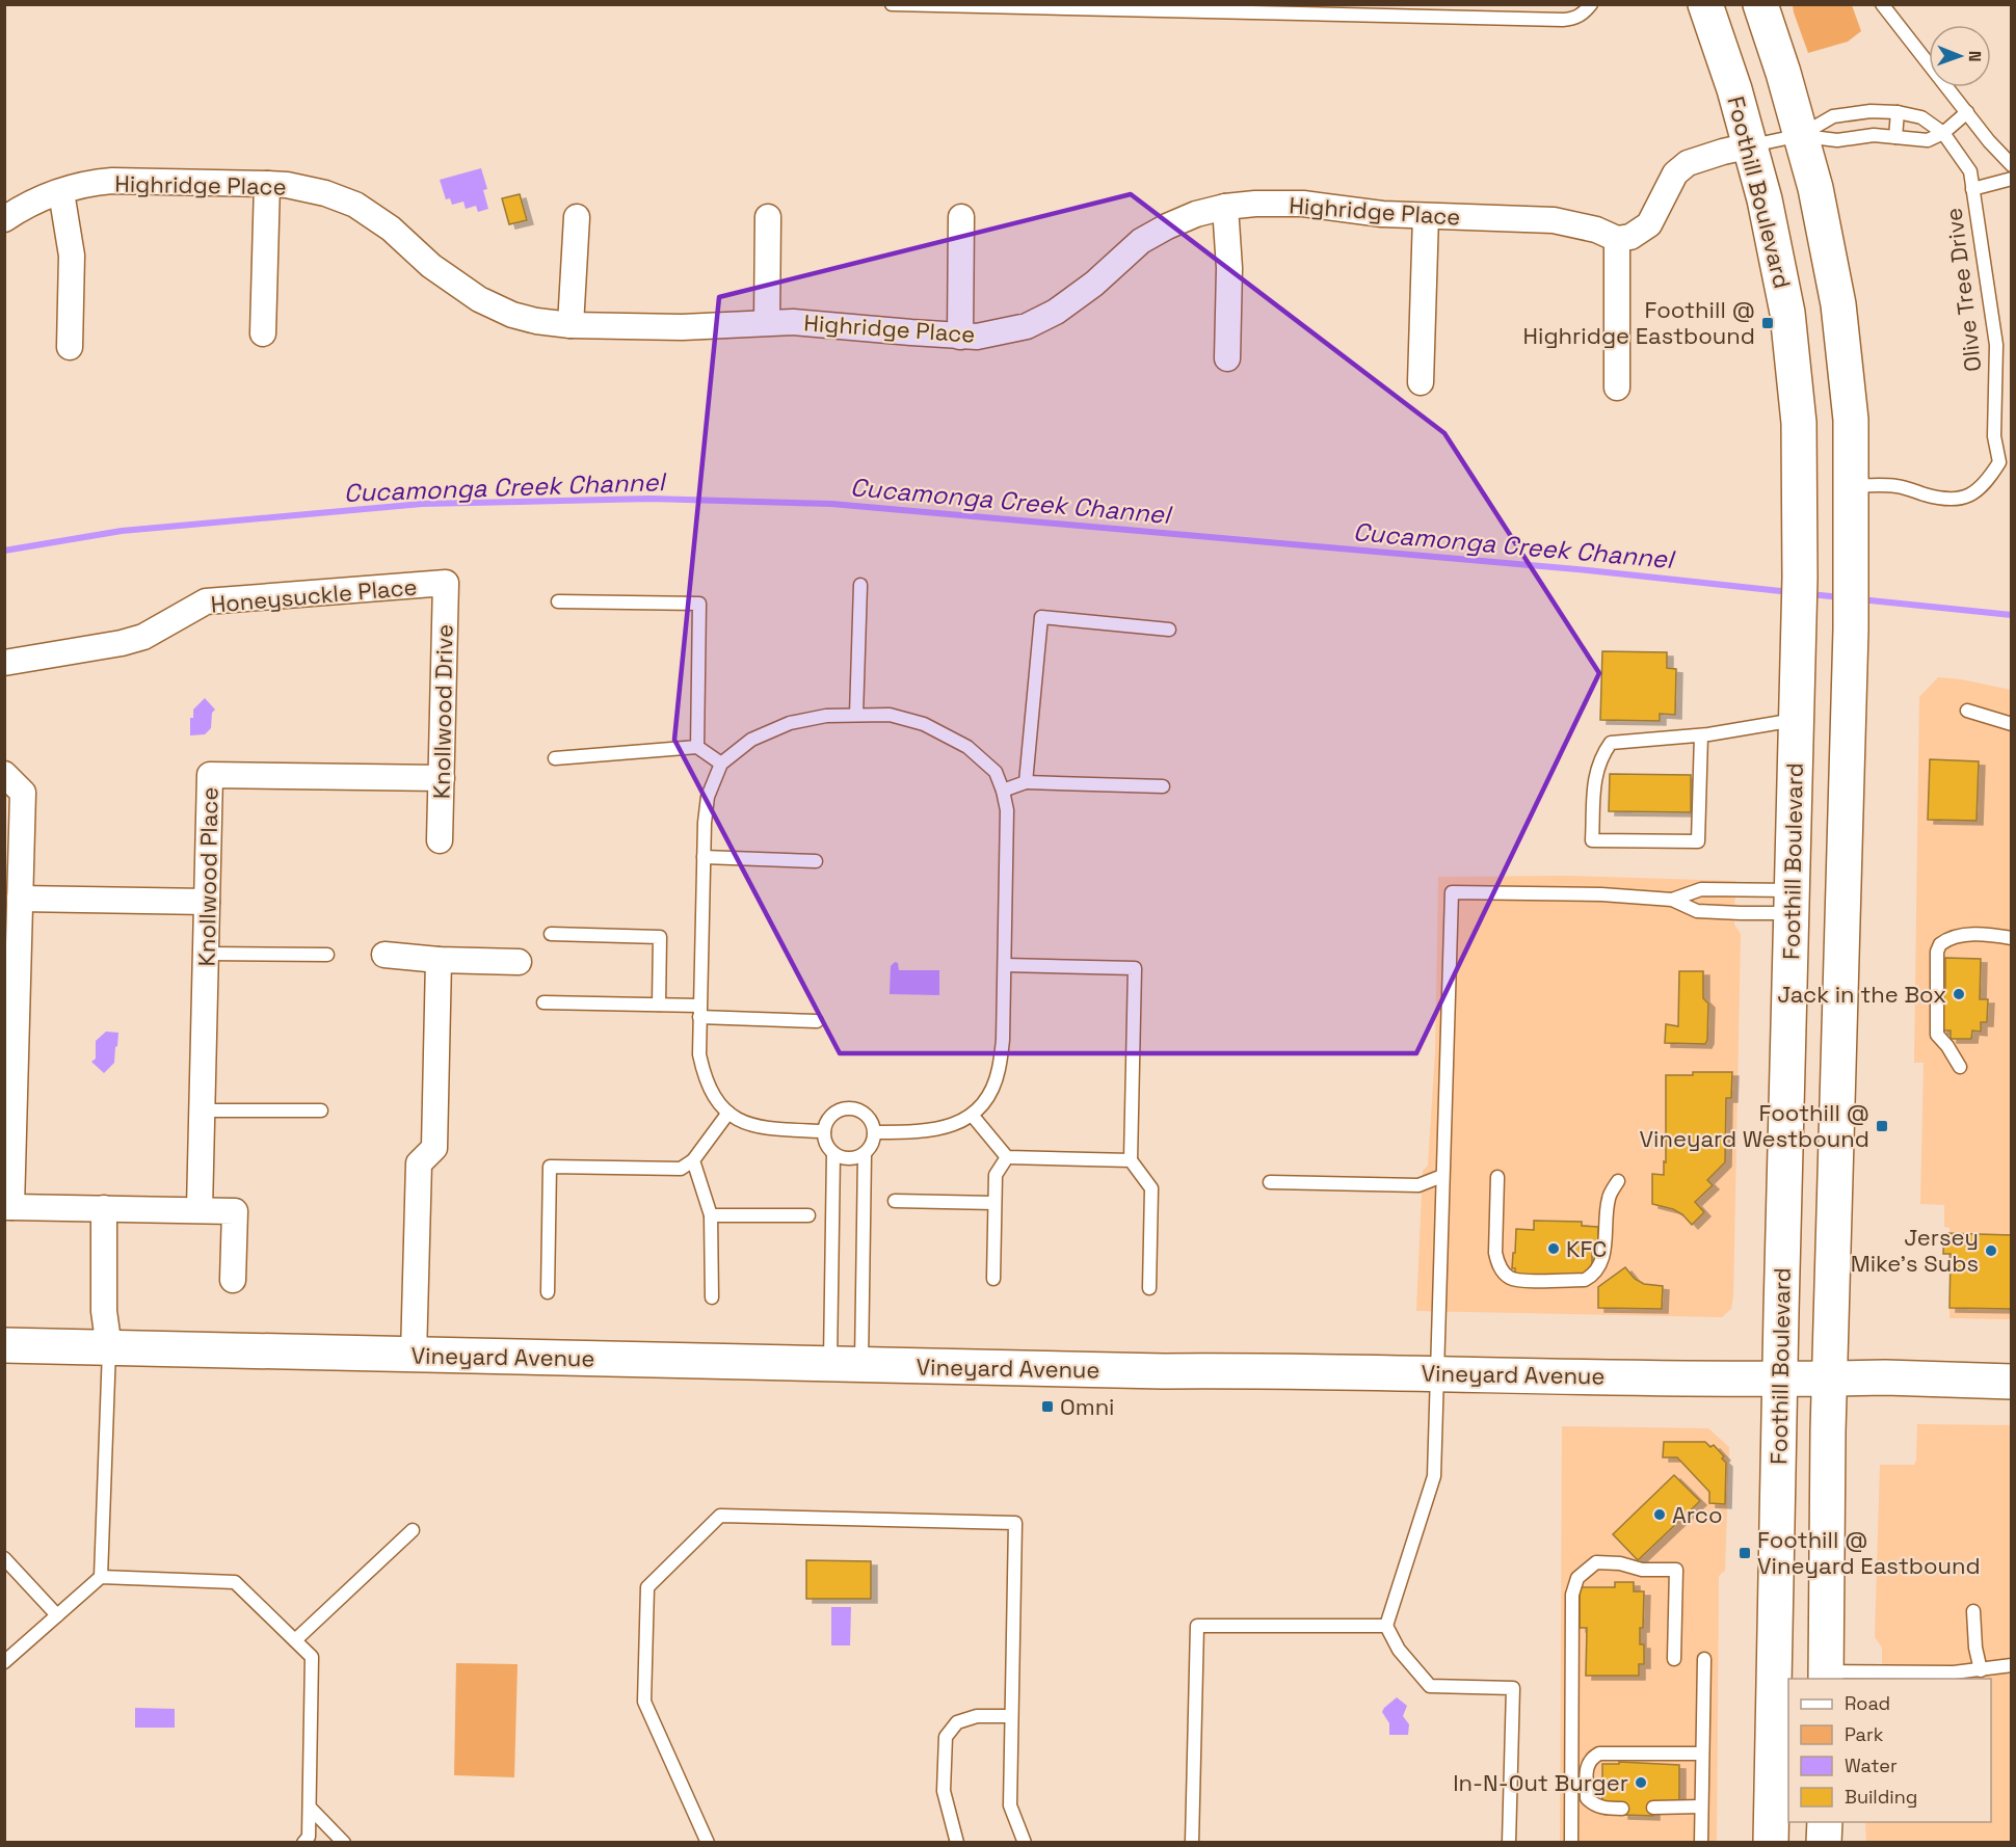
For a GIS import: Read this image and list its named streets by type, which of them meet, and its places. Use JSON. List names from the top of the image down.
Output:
{
  "streets": {
    "main road": ["Foothill Boulevard", "Vineyard Avenue"],
    "street": [
      "Highridge Place",
      "Honeysuckle Place",
      "Knollwood Drive",
      "Knollwood Place"
    ],
    "lane": ["Olive Tree Drive"]
  },
  "crossings": [
    ["Foothill Boulevard", "Vineyard Avenue"],
    ["Honeysuckle Place", "Knollwood Drive"],
    ["Knollwood Drive", "Knollwood Place"]
  ],
  "water": ["Cucamonga Creek Channel"],
  "places": {
    "transit": [
      "Foothill @ Highridge Eastbound",
      "Foothill @ Vineyard Westbound",
      "Omni",
      "Foothill @ Vineyard Eastbound"
    ],
    "other": [
      "Jack in the Box",
      "KFC",
      "Jersey Mike's Subs",
      "Arco",
      "In-N-Out Burger"
    ]
  },
  "legend": [
    "Road",
    "Park",
    "Water",
    "Building"
  ],
  "north": "right"
}
